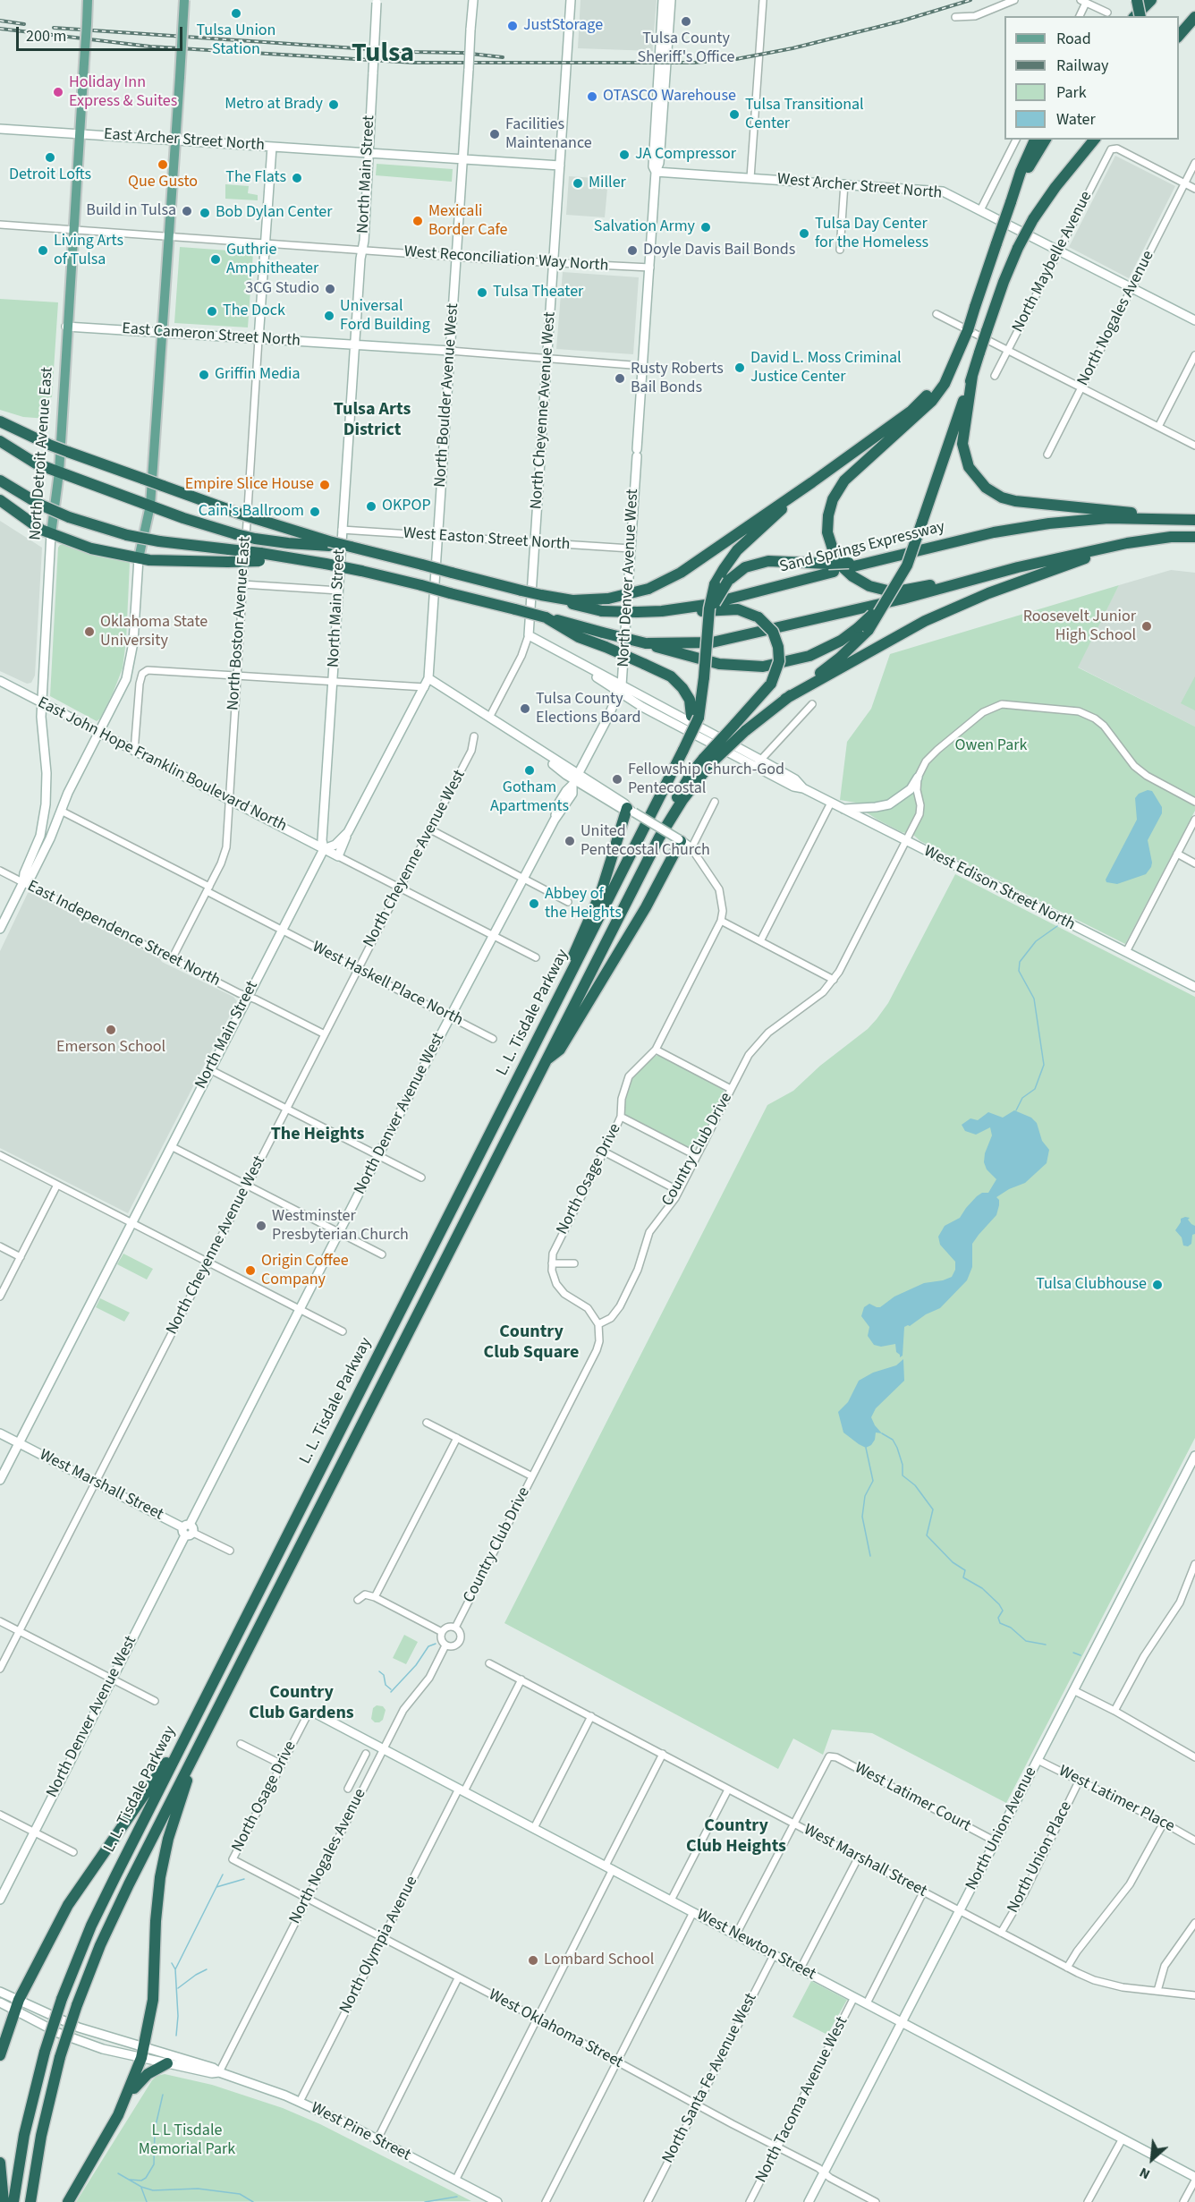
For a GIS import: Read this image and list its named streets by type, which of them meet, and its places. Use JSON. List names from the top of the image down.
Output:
{
  "streets": {
    "highway": ["Sand Springs Expressway", "L. L. Tisdale Parkway"],
    "main road": ["North Detroit Avenue East"],
    "street": [
      "East Archer Street North",
      "North Main Street",
      "West Archer Street North",
      "West Reconciliation Way North",
      "North Maybelle Avenue",
      "North Nogales Avenue",
      "East Cameron Street North",
      "North Boulder Avenue West",
      "North Cheyenne Avenue West",
      "West Easton Street North",
      "North Denver Avenue West",
      "North Boston Avenue East",
      "East John Hope Franklin Boulevard North",
      "West Edison Street North",
      "East Independence Street North",
      "West Haskell Place North",
      "Country Club Drive",
      "North Osage Drive",
      "West Marshall Street",
      "West Latimer Court",
      "West Latimer Place",
      "North Union Avenue",
      "North Union Place",
      "North Olympia Avenue",
      "West Newton Street",
      "West Oklahoma Street",
      "North Santa Fe Avenue West",
      "North Tacoma Avenue West",
      "West Pine Street"
    ]
  },
  "crossings": [
    ["East Archer Street North", "North Main Street"],
    ["East Archer Street North", "North Detroit Avenue East"],
    ["East Archer Street North", "North Boston Avenue East"],
    ["North Main Street", "West Reconciliation Way North"],
    ["North Main Street", "East Cameron Street North"],
    ["North Main Street", "North Boulder Avenue West"],
    ["North Main Street", "West Easton Street North"],
    ["North Main Street", "East John Hope Franklin Boulevard North"],
    ["North Main Street", "East Independence Street North"],
    ["North Main Street", "West Haskell Place North"],
    ["West Archer Street North", "North Maybelle Avenue"],
    ["West Archer Street North", "North Nogales Avenue"],
    ["West Archer Street North", "North Denver Avenue West"],
    ["West Reconciliation Way North", "North Boulder Avenue West"],
    ["West Reconciliation Way North", "North Cheyenne Avenue West"],
    ["West Reconciliation Way North", "North Detroit Avenue East"],
    ["West Reconciliation Way North", "North Denver Avenue West"],
    ["West Reconciliation Way North", "North Boston Avenue East"],
    ["North Maybelle Avenue", "North Nogales Avenue"],
    ["North Nogales Avenue", "Country Club Drive"],
    ["North Nogales Avenue", "West Newton Street"],
    ["North Nogales Avenue", "West Oklahoma Street"],
    ["North Nogales Avenue", "West Pine Street"],
    ["East Cameron Street North", "North Boulder Avenue West"],
    ["East Cameron Street North", "North Detroit Avenue East"],
    ["East Cameron Street North", "North Boston Avenue East"],
    ["North Boulder Avenue West", "West Easton Street North"],
    ["North Boulder Avenue West", "East John Hope Franklin Boulevard North"],
    ["North Cheyenne Avenue West", "West Easton Street North"],
    ["North Cheyenne Avenue West", "West Edison Street North"],
    ["North Cheyenne Avenue West", "East Independence Street North"],
    ["North Cheyenne Avenue West", "West Haskell Place North"],
    ["North Cheyenne Avenue West", "West Marshall Street"],
    ["North Detroit Avenue East", "East John Hope Franklin Boulevard North"],
    ["North Detroit Avenue East", "East Independence Street North"],
    ["West Easton Street North", "North Denver Avenue West"],
    ["North Denver Avenue West", "West Edison Street North"],
    ["North Denver Avenue West", "West Haskell Place North"],
    ["North Denver Avenue West", "West Marshall Street"],
    ["North Boston Avenue East", "East John Hope Franklin Boulevard North"],
    ["North Boston Avenue East", "East Independence Street North"],
    ["North Boston Avenue East", "West Haskell Place North"],
    ["West Edison Street North", "Country Club Drive"],
    ["North Osage Drive", "West Newton Street"],
    ["North Osage Drive", "West Oklahoma Street"],
    ["West Marshall Street", "West Latimer Court"],
    ["West Marshall Street", "North Union Avenue"],
    ["West Marshall Street", "North Union Place"],
    ["West Marshall Street", "North Olympia Avenue"],
    ["West Latimer Court", "North Union Avenue"],
    ["West Latimer Place", "North Union Avenue"],
    ["West Latimer Place", "North Union Place"],
    ["North Union Avenue", "West Newton Street"],
    ["North Union Avenue", "West Oklahoma Street"],
    ["North Olympia Avenue", "West Newton Street"],
    ["North Olympia Avenue", "West Oklahoma Street"],
    ["North Olympia Avenue", "West Pine Street"],
    ["West Newton Street", "North Santa Fe Avenue West"],
    ["West Newton Street", "North Tacoma Avenue West"],
    ["West Oklahoma Street", "North Santa Fe Avenue West"],
    ["West Oklahoma Street", "North Tacoma Avenue West"]
  ],
  "districts": [
    "Tulsa",
    "Tulsa Arts District",
    "The Heights",
    "Country Club Square",
    "Country Club Gardens",
    "Country Club Heights"
  ],
  "parks": ["Owen Park", "L L Tisdale Memorial Park"],
  "places": [
    "Tulsa Union Station",
    "Tulsa County Sheriff's Office",
    "JustStorage",
    "Holiday Inn Express & Suites",
    "OTASCO Warehouse",
    "Metro at Brady",
    "Tulsa Transitional Center",
    "Facilities Maintenance",
    "JA Compressor",
    "Detroit Lofts",
    "Que Gusto",
    "The Flats",
    "Miller",
    "Build in Tulsa",
    "Bob Dylan Center",
    "Mexicali Border Cafe",
    "Salvation Army",
    "Tulsa Day Center for the Homeless",
    "Living Arts of Tulsa",
    "Doyle Davis Bail Bonds",
    "Guthrie Amphitheater",
    "3CG Studio",
    "Tulsa Theater",
    "The Dock",
    "Universal Ford Building",
    "David L. Moss Criminal Justice Center",
    "Griffin Media",
    "Rusty Roberts Bail Bonds",
    "Empire Slice House",
    "OKPOP",
    "Cain's Ballroom",
    "Roosevelt Junior High School",
    "Oklahoma State University",
    "Tulsa County Elections Board",
    "Gotham Apartments",
    "Fellowship Church-God Pentecostal",
    "United Pentecostal Church",
    "Abbey of the Heights",
    "Emerson School",
    "Westminster Presbyterian Church",
    "Origin Coffee Company",
    "Tulsa Clubhouse",
    "Lombard School"
  ],
  "legend": [
    "Road",
    "Railway",
    "Park",
    "Water"
  ],
  "scale_bar": "200 m",
  "north": "bottom left"
}
